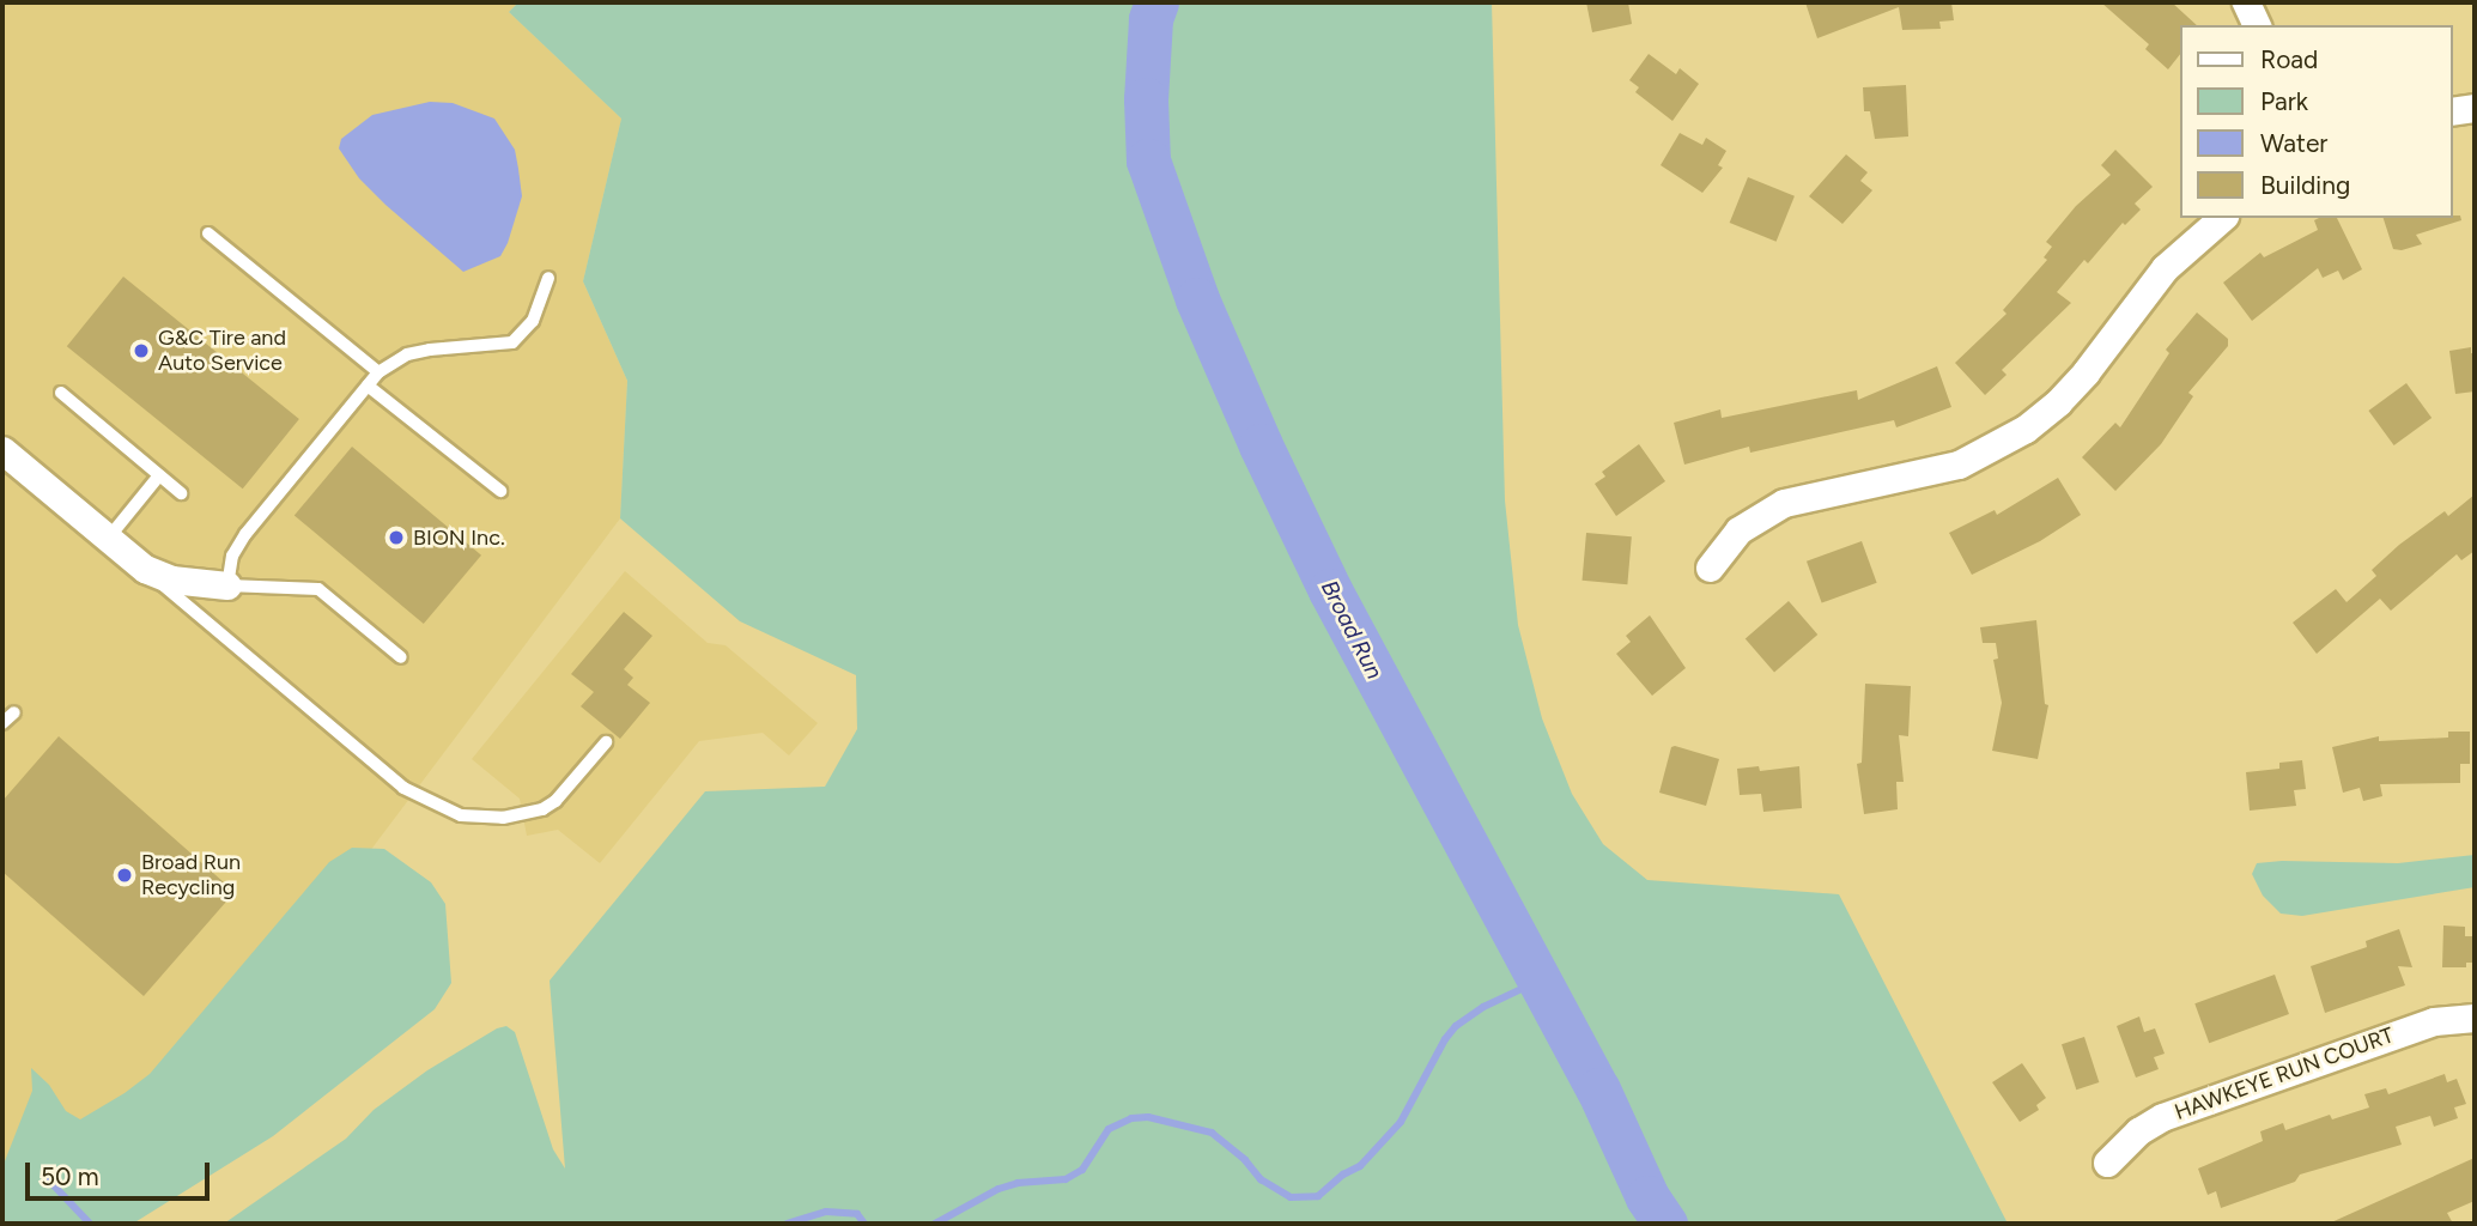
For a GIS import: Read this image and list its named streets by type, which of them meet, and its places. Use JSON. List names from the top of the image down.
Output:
{
  "streets": {
    "street": ["HAWKEYE RUN COURT"]
  },
  "water": ["Broad Run"],
  "places": ["G&C Tire and Auto Service", "BION Inc.", "Broad Run Recycling"],
  "legend": [
    "Road",
    "Park",
    "Water",
    "Building"
  ],
  "scale_bar": "50 m"
}
